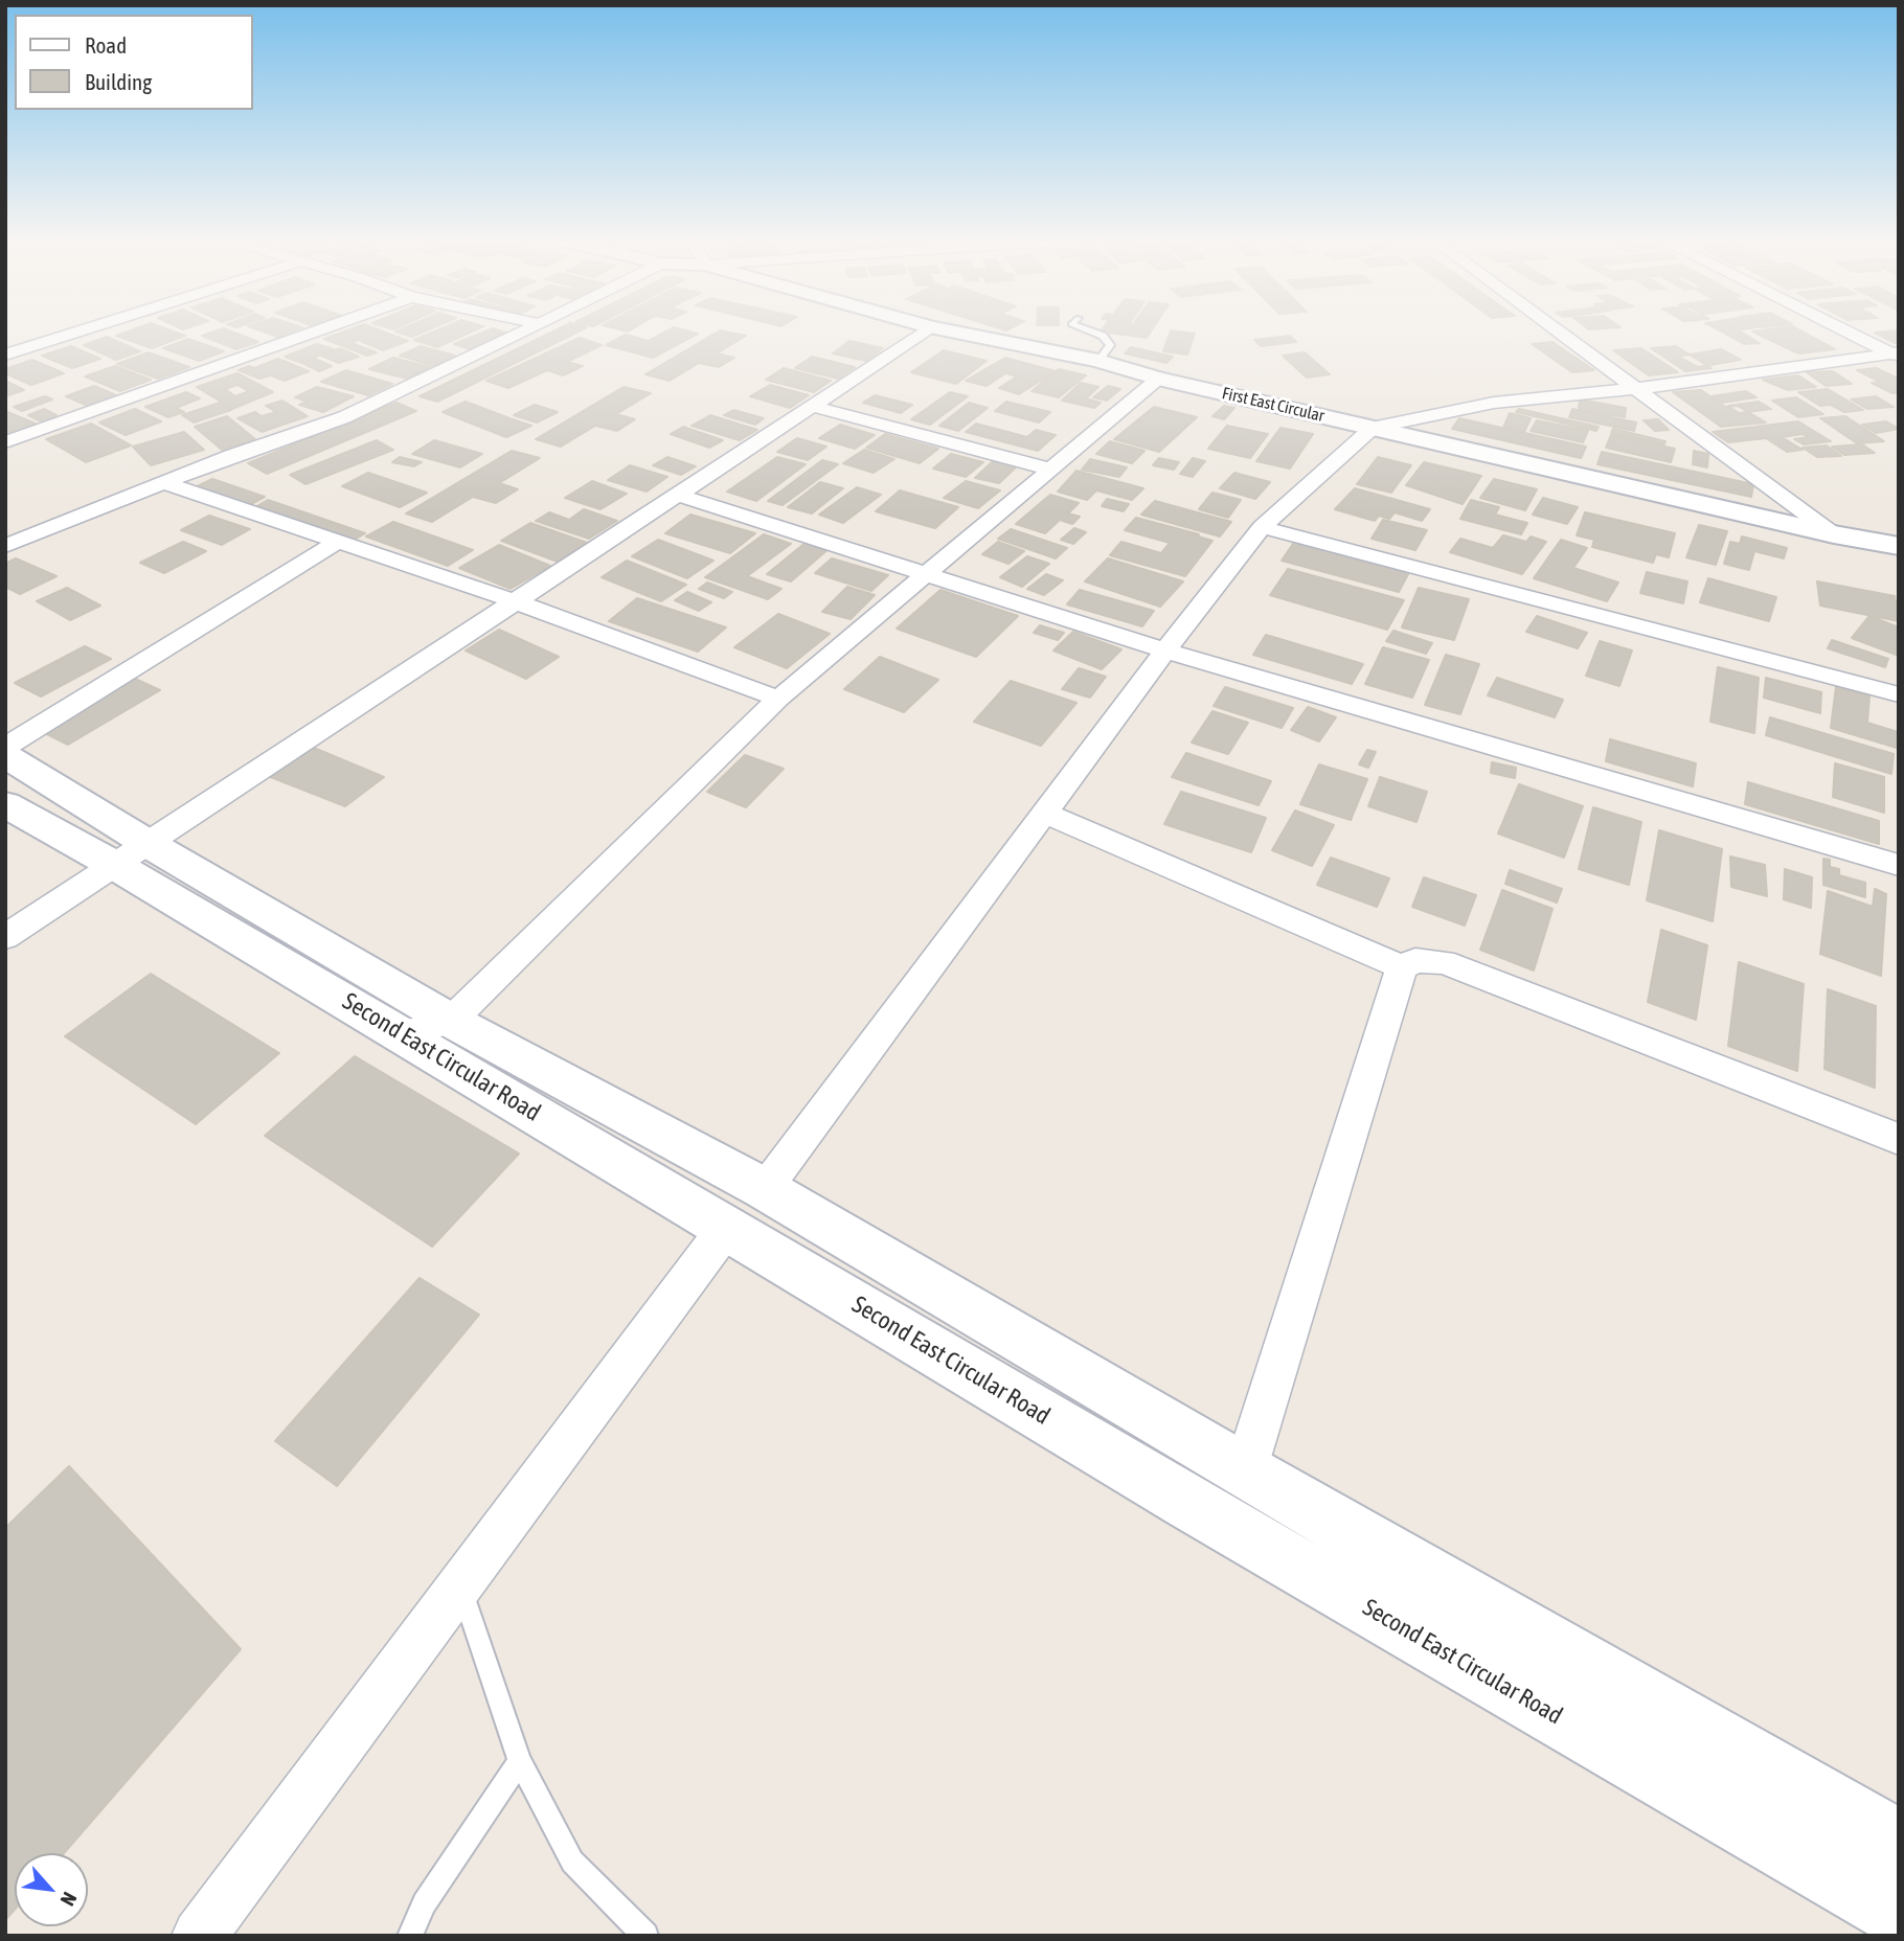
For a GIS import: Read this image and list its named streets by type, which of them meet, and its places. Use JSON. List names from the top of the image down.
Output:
{
  "streets": {
    "main road": ["First East Circular", "Second East Circular Road"]
  },
  "legend": ["Road", "Building"],
  "north": "bottom right"
}
